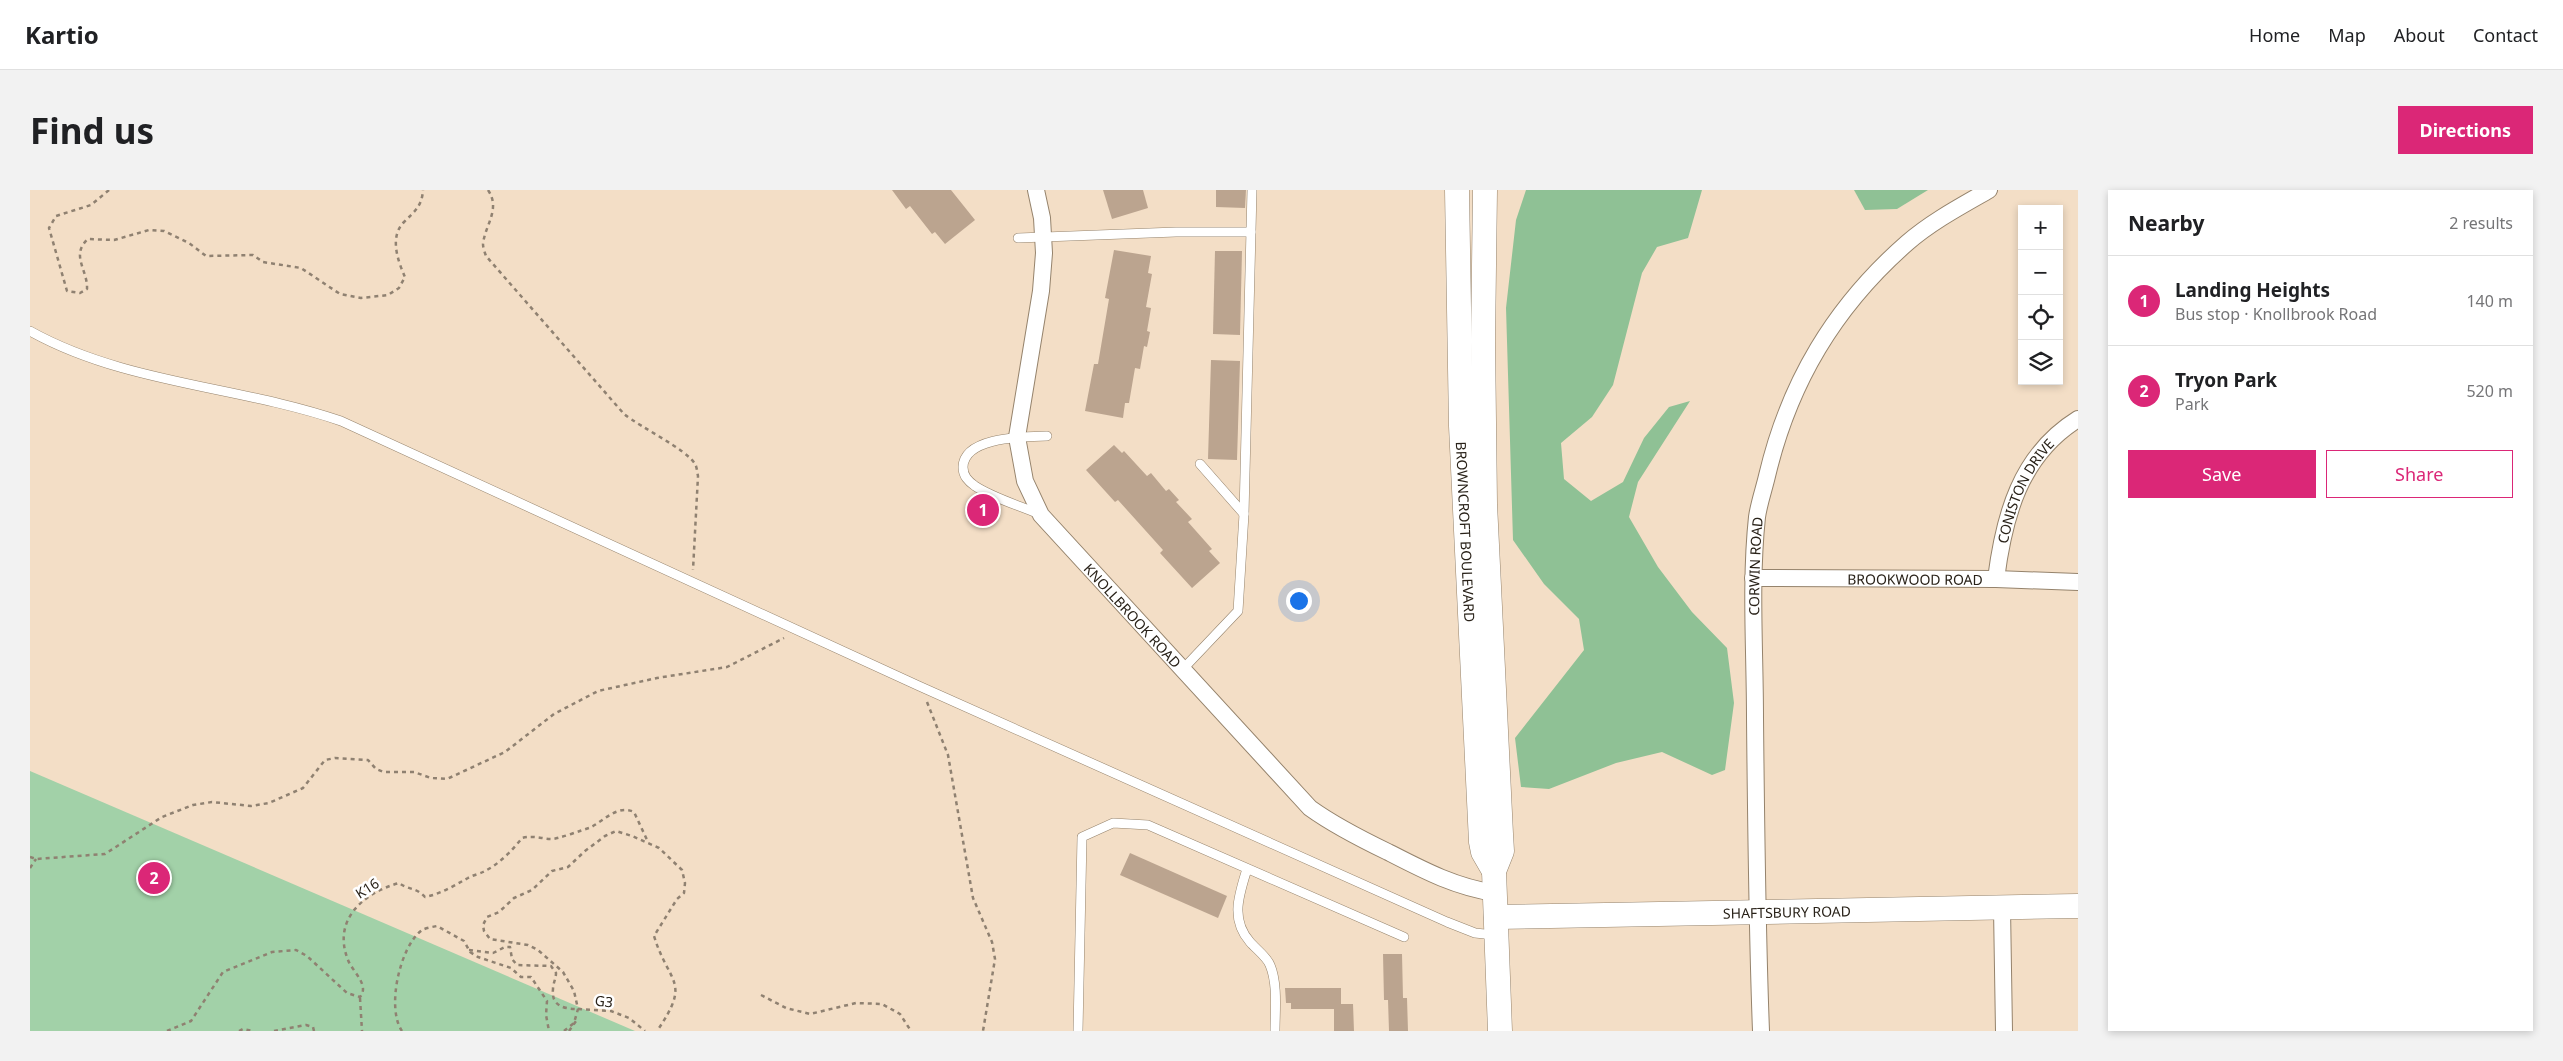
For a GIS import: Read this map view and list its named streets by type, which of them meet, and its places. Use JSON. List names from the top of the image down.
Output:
{
  "streets": {
    "main road": ["BROWNCROFT BOULEVARD", "SHAFTSBURY ROAD"],
    "street": [
      "CONISTON DRIVE",
      "CORWIN ROAD",
      "BROOKWOOD ROAD",
      "KNOLLBROOK ROAD"
    ],
    "path": ["K16", "G3"]
  },
  "crossings": [
    ["CONISTON DRIVE", "BROOKWOOD ROAD"],
    ["BROWNCROFT BOULEVARD", "KNOLLBROOK ROAD"],
    ["BROWNCROFT BOULEVARD", "SHAFTSBURY ROAD"],
    ["CORWIN ROAD", "BROOKWOOD ROAD"],
    ["CORWIN ROAD", "SHAFTSBURY ROAD"]
  ],
  "page": {
    "header": "Kartio",
    "nav": [
      "Home",
      "Map",
      "About",
      "Contact"
    ],
    "buttons": [
      "Directions",
      ["Save", "Share"]
    ],
    "title": "Find us",
    "heading": ["Nearby", "2 results"],
    "map_buttons": ["+", "−"],
    "list": [
      {
        "mark": "1",
        "name": "Landing Heights",
        "note": "Bus stop · Knollbrook Road",
        "value": "140 m"
      },
      {
        "mark": "2",
        "name": "Tryon Park",
        "note": "Park",
        "value": "520 m"
      }
    ],
    "pins": ["1", "2"]
  }
}
